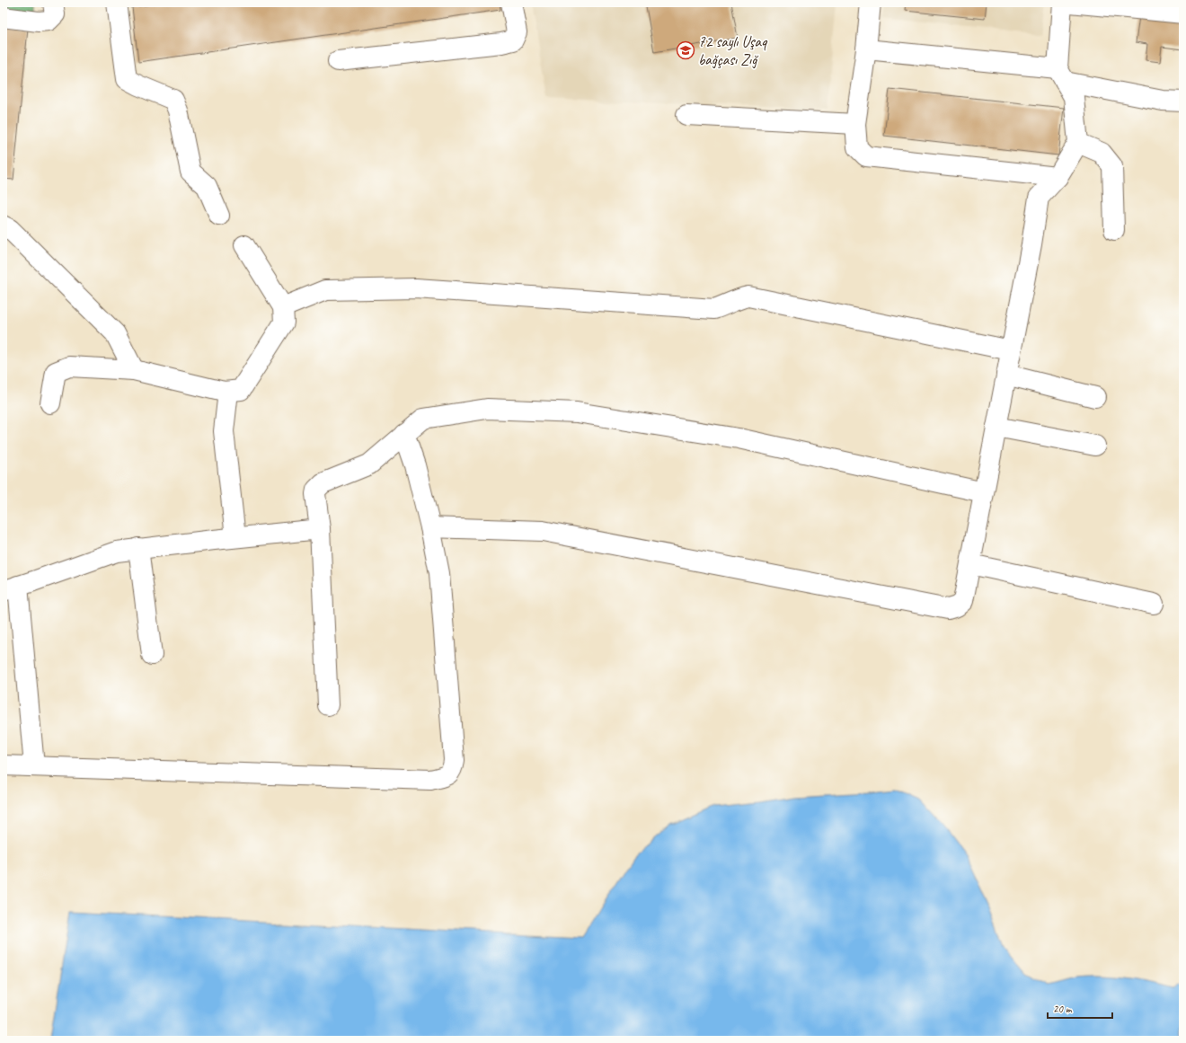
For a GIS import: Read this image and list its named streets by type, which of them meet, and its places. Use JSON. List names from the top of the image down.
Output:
{
  "places": {
    "school or university": ["72 saylı Uşaq bağçası Zığ"]
  },
  "scale_bar": "20 m"
}
